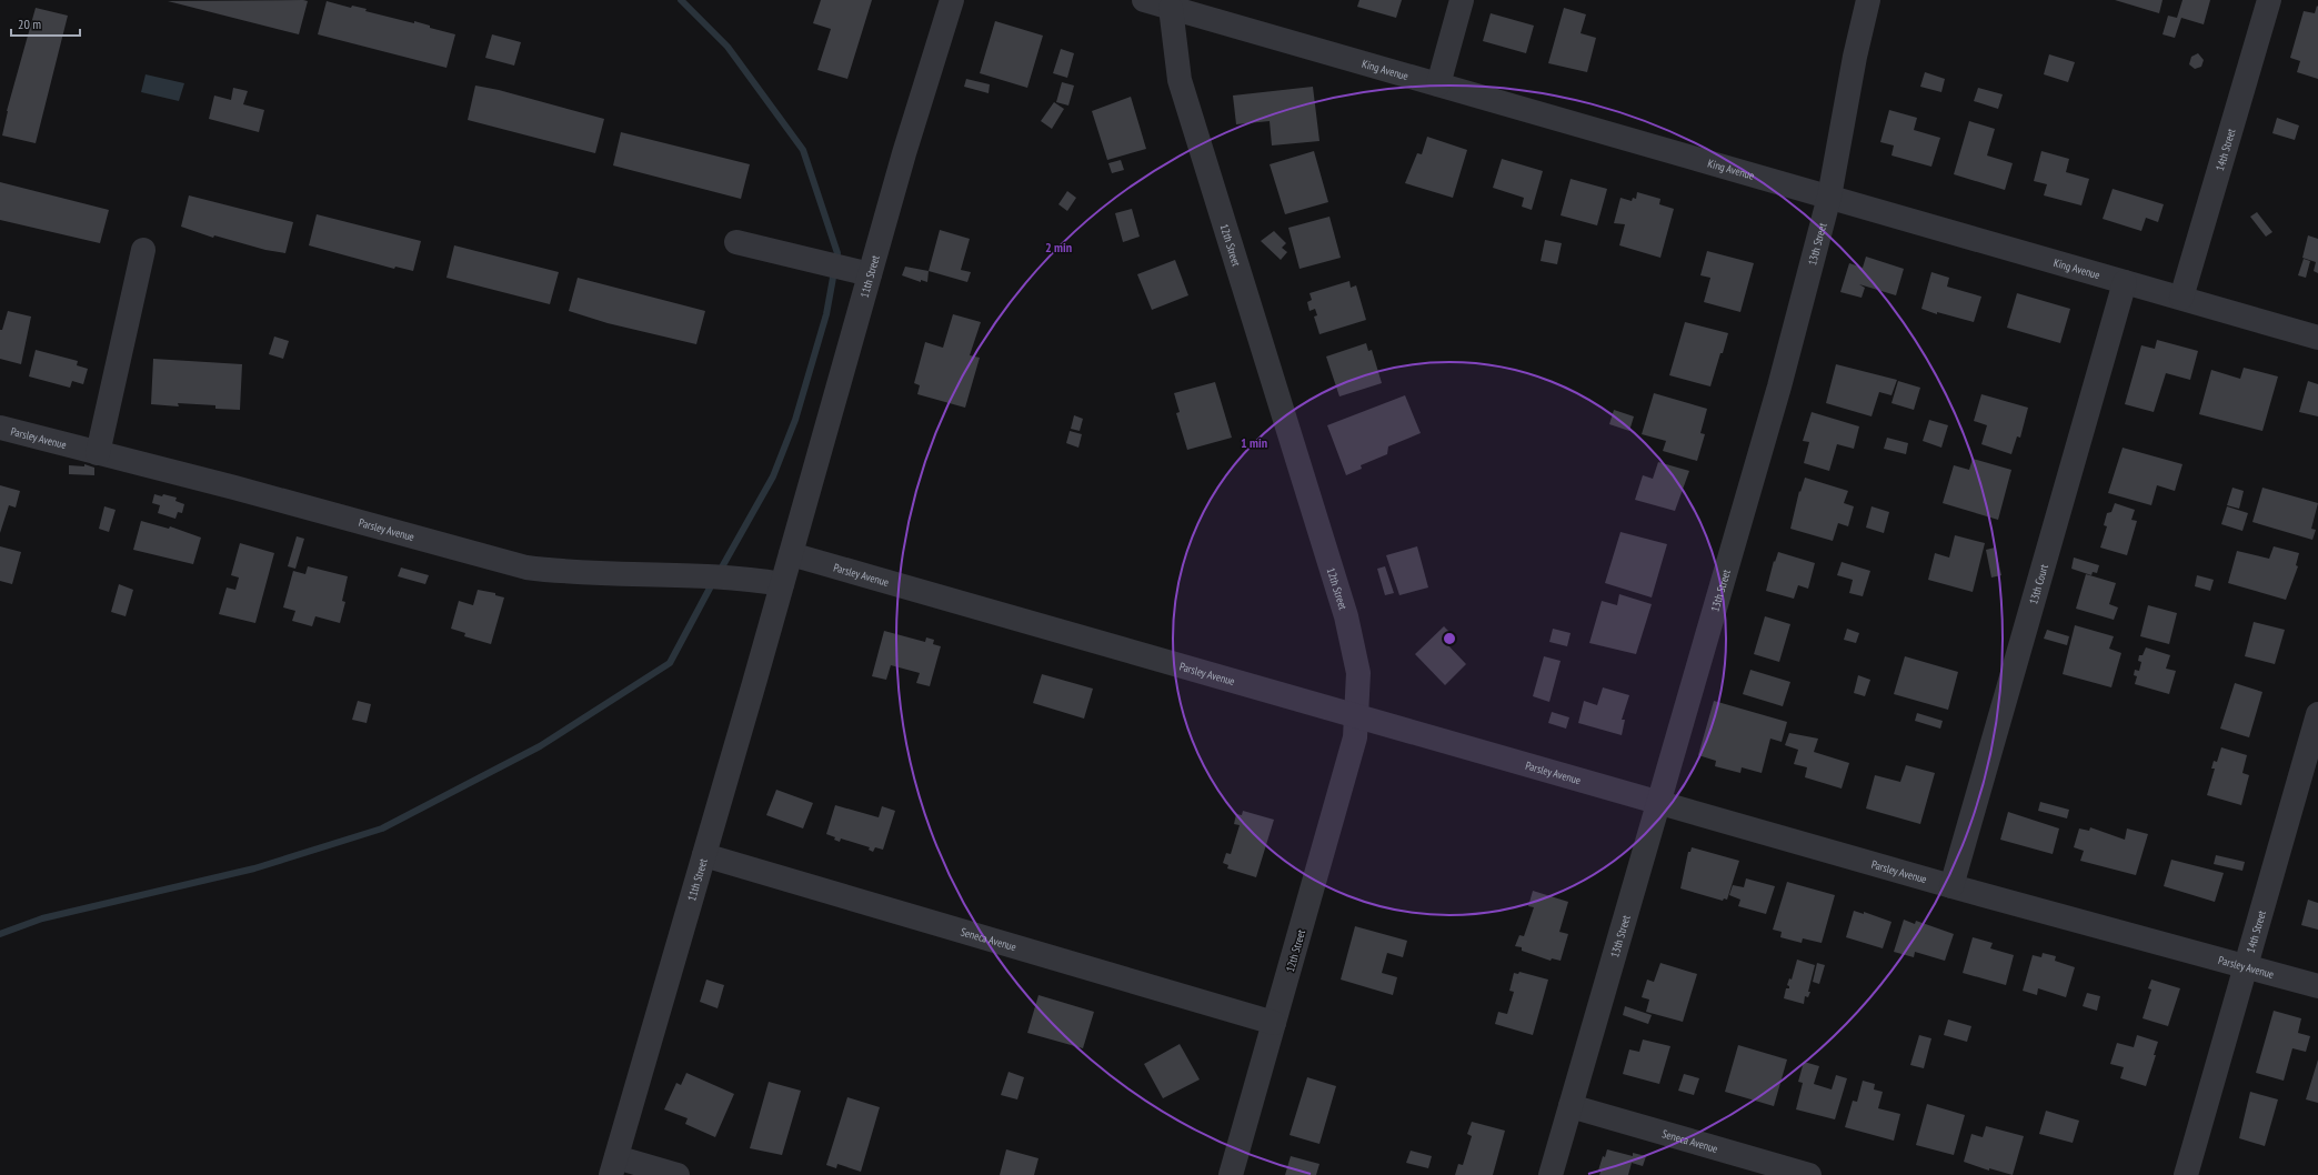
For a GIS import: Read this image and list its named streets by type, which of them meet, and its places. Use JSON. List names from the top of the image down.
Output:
{
  "streets": {
    "street": [
      "King Avenue",
      "14th Street",
      "13th Street",
      "12th Street",
      "11th Street",
      "Parsley Avenue",
      "13th Court",
      "Seneca Avenue"
    ]
  },
  "crossings": [
    ["King Avenue", "14th Street"],
    ["King Avenue", "13th Street"],
    ["King Avenue", "12th Street"],
    ["King Avenue", "13th Court"],
    ["14th Street", "Parsley Avenue"],
    ["13th Street", "Parsley Avenue"],
    ["13th Street", "Seneca Avenue"],
    ["12th Street", "Parsley Avenue"],
    ["12th Street", "Seneca Avenue"],
    ["11th Street", "Parsley Avenue"],
    ["11th Street", "Seneca Avenue"],
    ["Parsley Avenue", "13th Court"]
  ],
  "scale_bar": "20 m",
  "rings": ["2 min", "1 min"]
}
